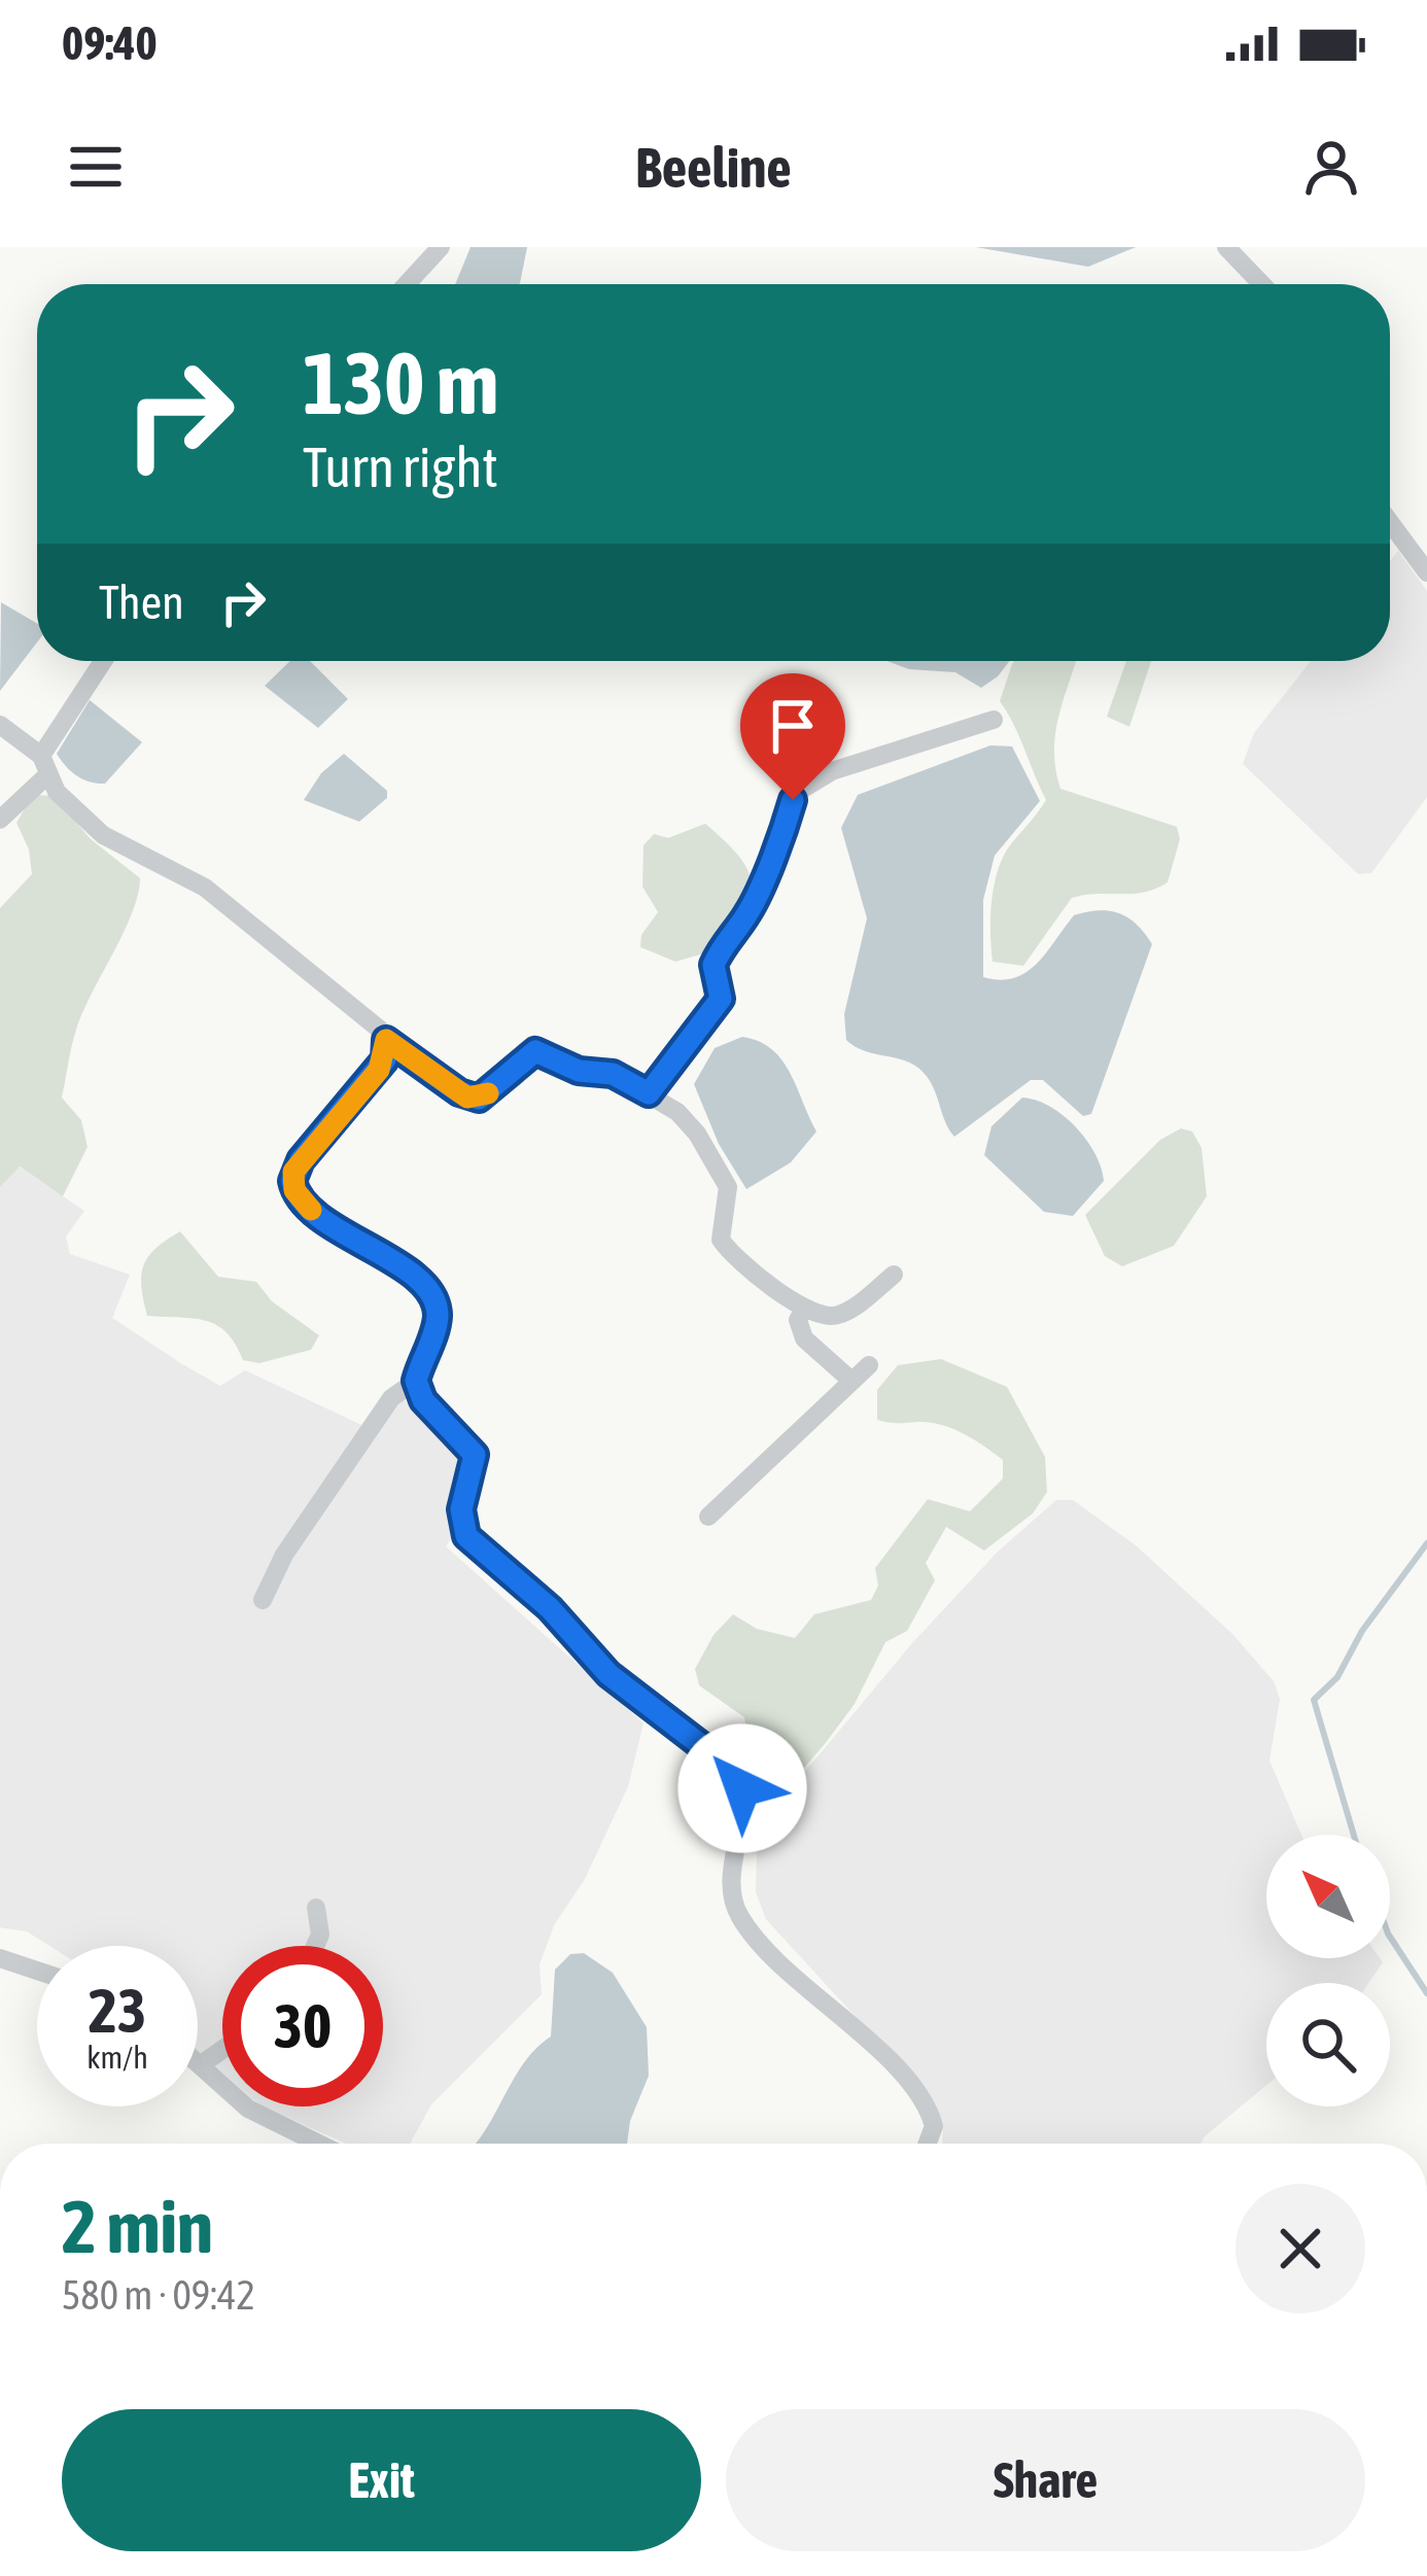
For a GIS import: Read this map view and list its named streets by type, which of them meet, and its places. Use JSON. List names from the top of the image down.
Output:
{
  "north": "top left",
  "page": {
    "status": "09:40",
    "header": "Beeline",
    "turn": ["130 m", "Turn right"],
    "then": "Then",
    "speed": "23 km/h",
    "limit": "30",
    "heading": ["2 min", "580 m · 09:42"],
    "buttons": ["Exit", "Share"]
  }
}
